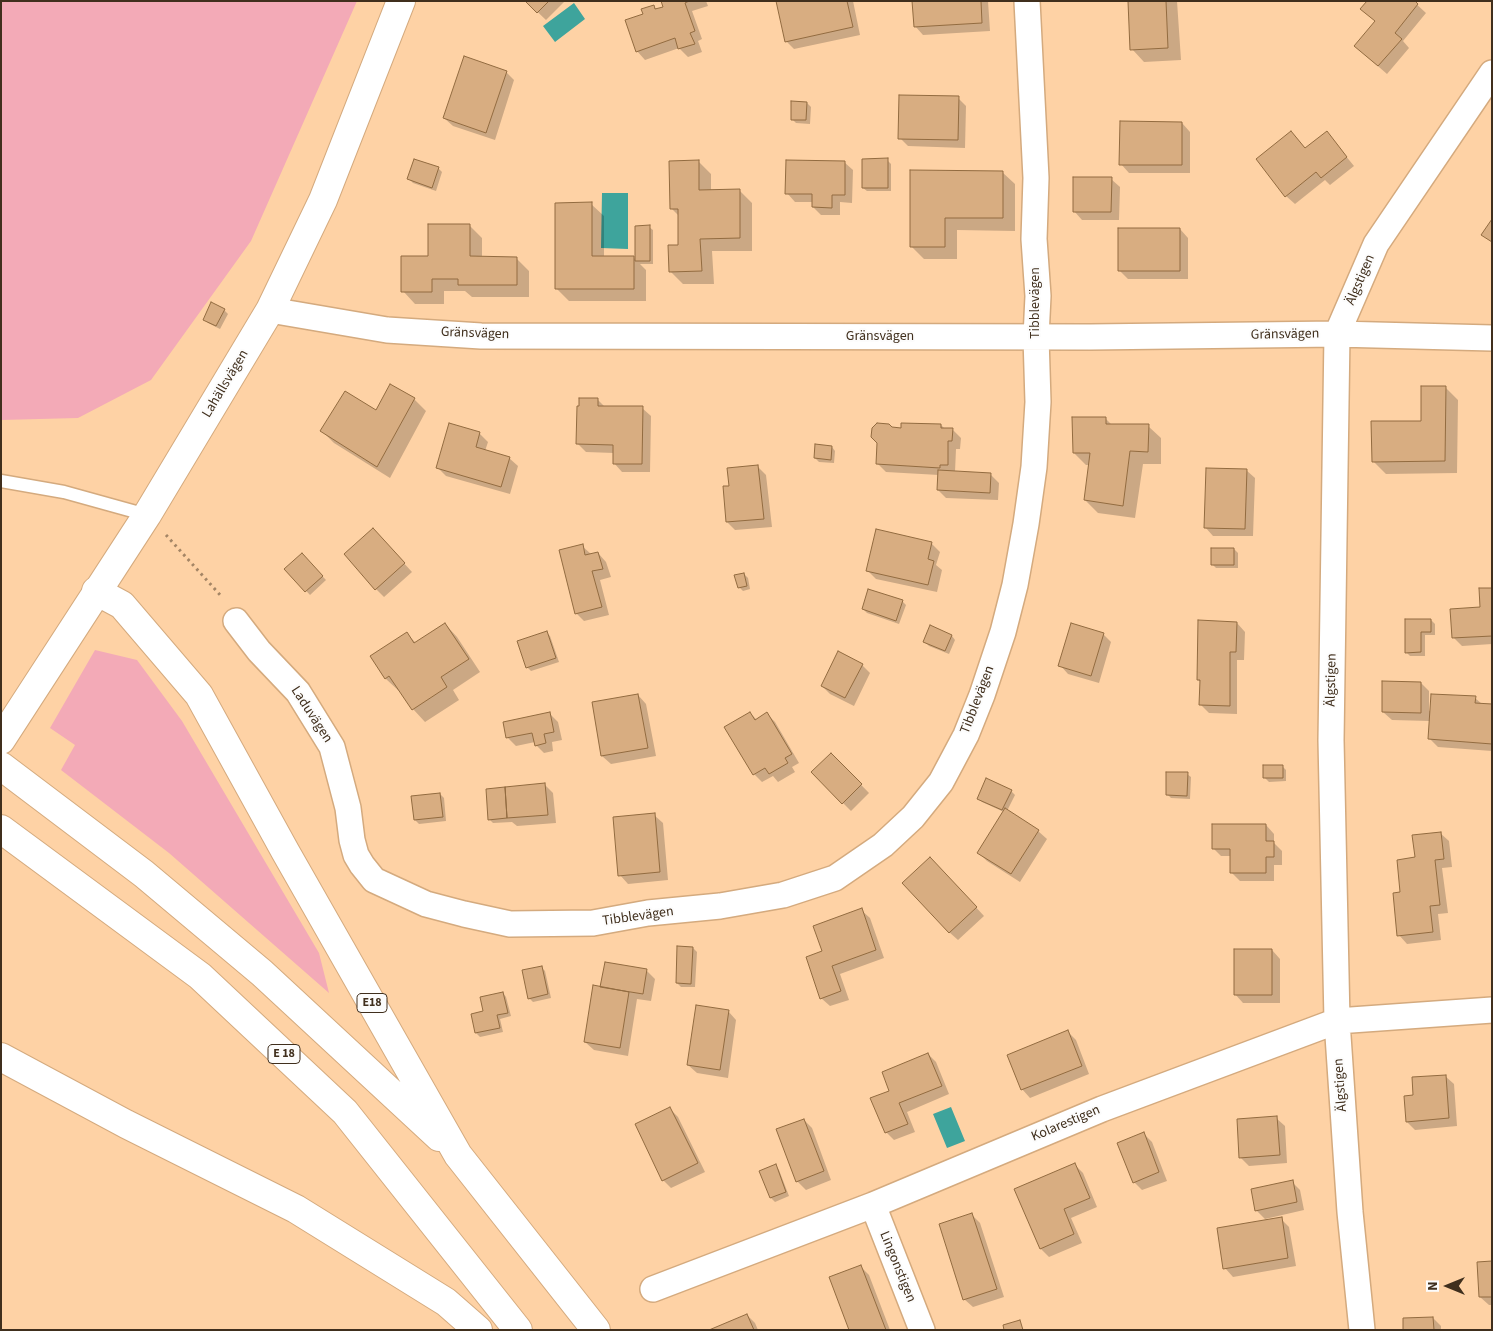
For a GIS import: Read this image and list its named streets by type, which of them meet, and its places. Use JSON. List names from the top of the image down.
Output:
{
  "streets": {
    "main road": ["Lahällsvägen", "E18", "E 18"],
    "street": [
      "Älgstigen",
      "Tibblevägen",
      "Gränsvägen",
      "Laduvägen",
      "Kolarestigen",
      "Lingonstigen"
    ]
  },
  "crossings": [
    ["Älgstigen", "Gränsvägen"],
    ["Älgstigen", "Kolarestigen"],
    ["Tibblevägen", "Gränsvägen"],
    ["Tibblevägen", "Laduvägen"],
    ["Gränsvägen", "Lahällsvägen"],
    ["Lahällsvägen", "E18"],
    ["Kolarestigen", "Lingonstigen"]
  ],
  "north": "left"
}
